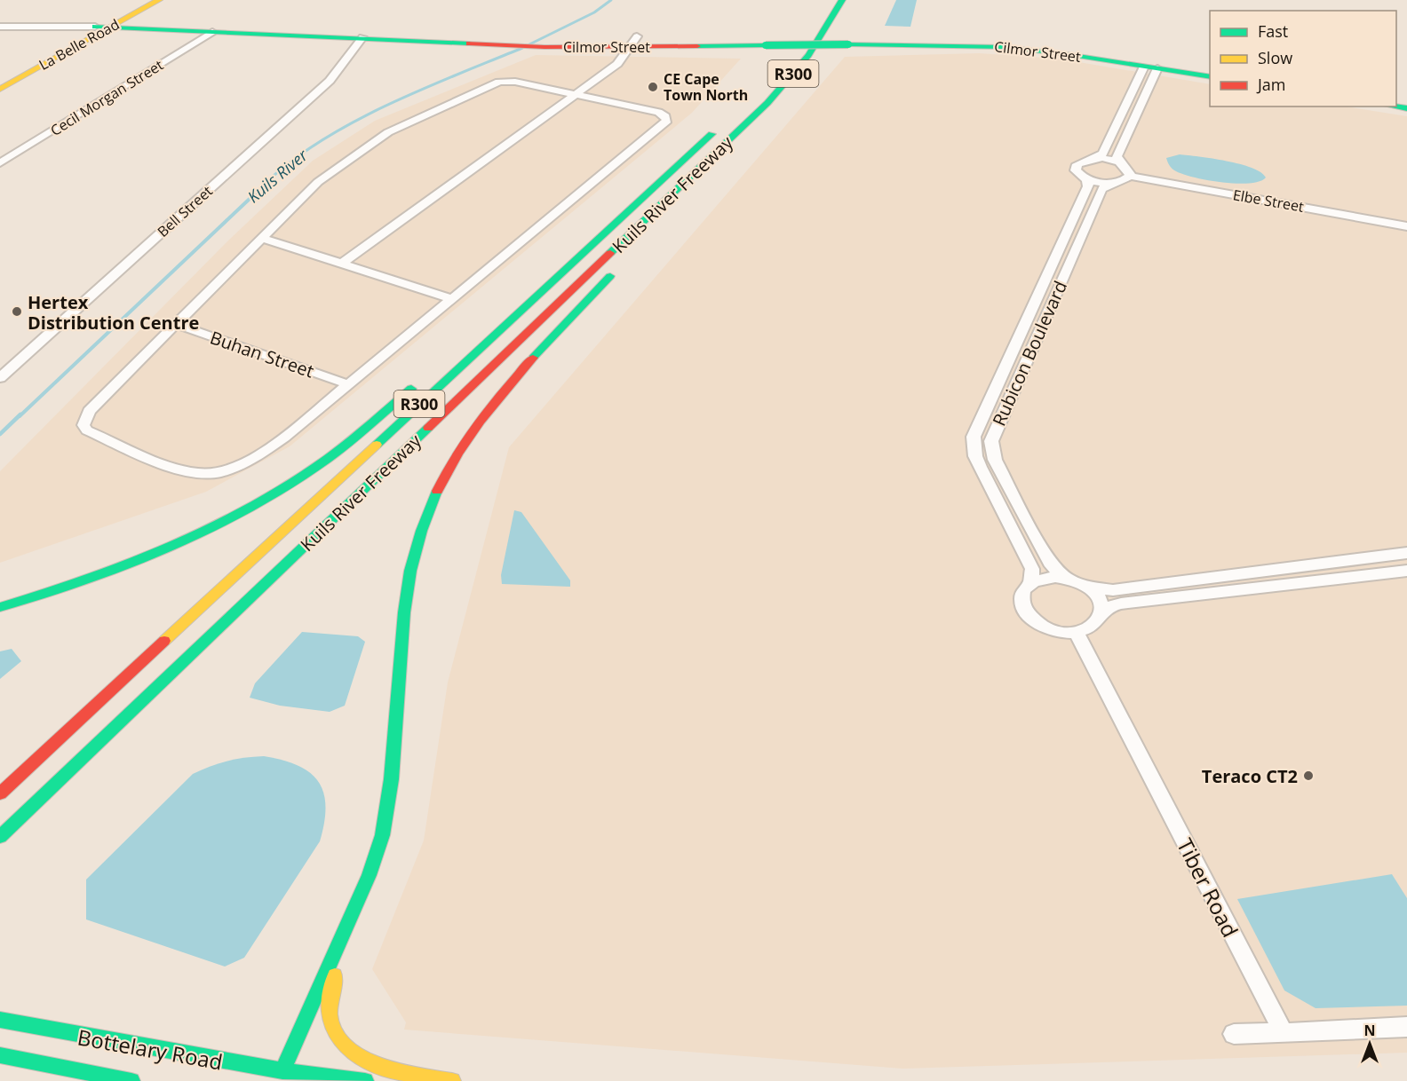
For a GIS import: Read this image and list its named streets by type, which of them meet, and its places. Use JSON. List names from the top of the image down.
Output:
{
  "streets": {
    "main road": [
      "La Belle Road",
      "Cilmor Street",
      "R300",
      "Kuils River Freeway",
      "Bottelary Road"
    ],
    "street": [
      "Cecil Morgan Street",
      "Elbe Street",
      "Bell Street",
      "Rubicon Boulevard",
      "Buhan Street",
      "Tiber Road"
    ]
  },
  "crossings": [
    ["La Belle Road", "Cilmor Street"],
    ["Cilmor Street", "Cecil Morgan Street"],
    ["Cilmor Street", "Bell Street"],
    ["Rubicon Boulevard", "Tiber Road"]
  ],
  "water": ["Kuils River"],
  "places": ["CE Cape Town North", "Hertex Distribution Centre", "Teraco CT2"],
  "legend": ["Fast", "Slow", "Jam"],
  "north": "top"
}
